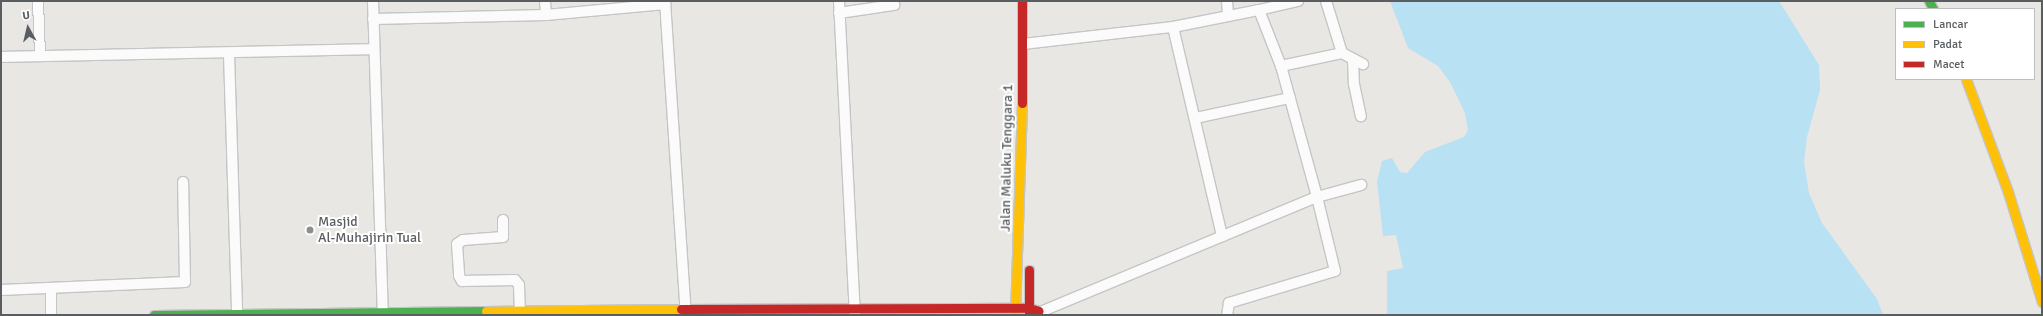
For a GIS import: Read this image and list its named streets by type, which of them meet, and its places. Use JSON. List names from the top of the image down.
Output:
{
  "streets": {
    "main road": ["Jalan Maluku Tenggara 1"]
  },
  "places": ["Masjid Al-Muhajirin Tual"],
  "legend": ["Lancar", "Padat", "Macet"],
  "north": "top"
}
